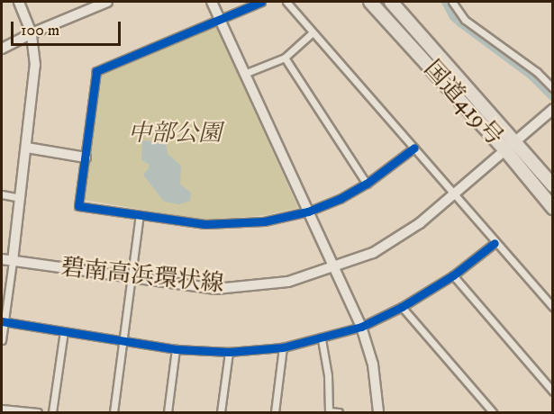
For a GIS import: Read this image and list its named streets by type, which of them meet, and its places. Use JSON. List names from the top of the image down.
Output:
{
  "streets": {
    "highway": ["国道419号"],
    "street": ["碧南高浜環状線"]
  },
  "crossings": [
    ["国道419号", "碧南高浜環状線"]
  ],
  "parks": ["中部公園"],
  "scale_bar": "100 m"
}
